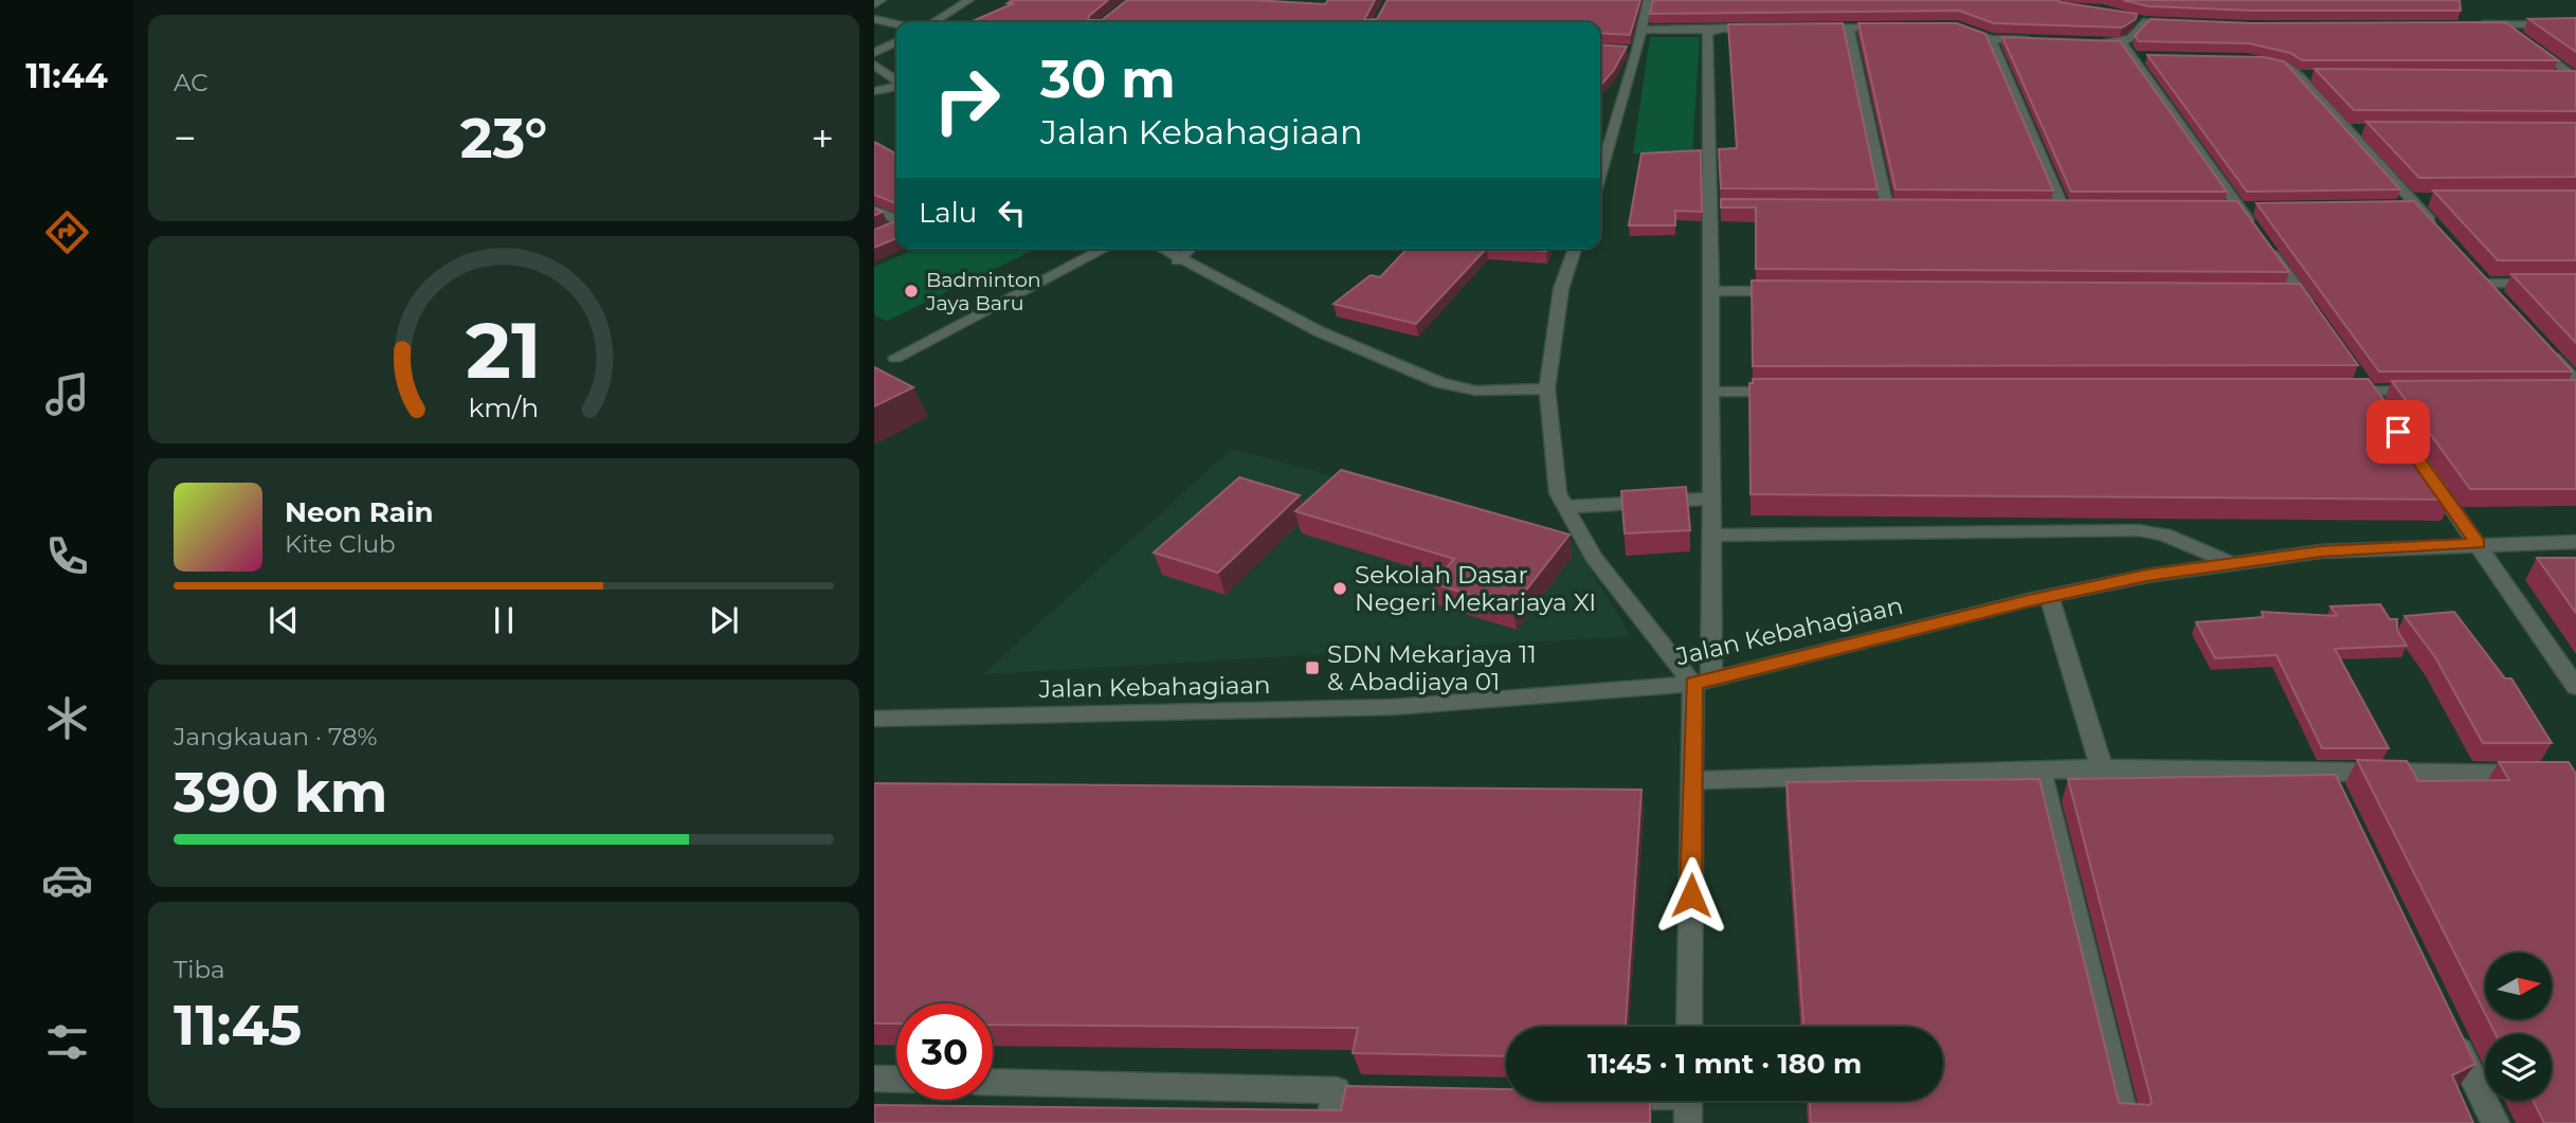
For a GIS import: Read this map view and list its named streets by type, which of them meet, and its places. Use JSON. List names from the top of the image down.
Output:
{
  "streets": {
    "street": ["Jalan Kebahagiaan"]
  },
  "places": {
    "other": ["Badminton Jaya Baru", "Sekolah Dasar Negeri Mekarjaya XI"],
    "transit": ["SDN Mekarjaya 11 & Abadijaya 01"]
  },
  "north": "right",
  "page": {
    "tabs": "11:44",
    "tile": [
      "AC",
      ["Jangkauan · 78%", "390 km"],
      ["Tiba", "11:45"]
    ],
    "turn": ["30 m", "Jalan Kebahagiaan"],
    "heat": ["−", "23°", "+"],
    "then": "Lalu",
    "song": ["Neon Rain", "Kite Club"],
    "limit": "30",
    "trip": "11:45 · 1 mnt · 180 m",
    "gauge": ["21", "km/h"]
  }
}
